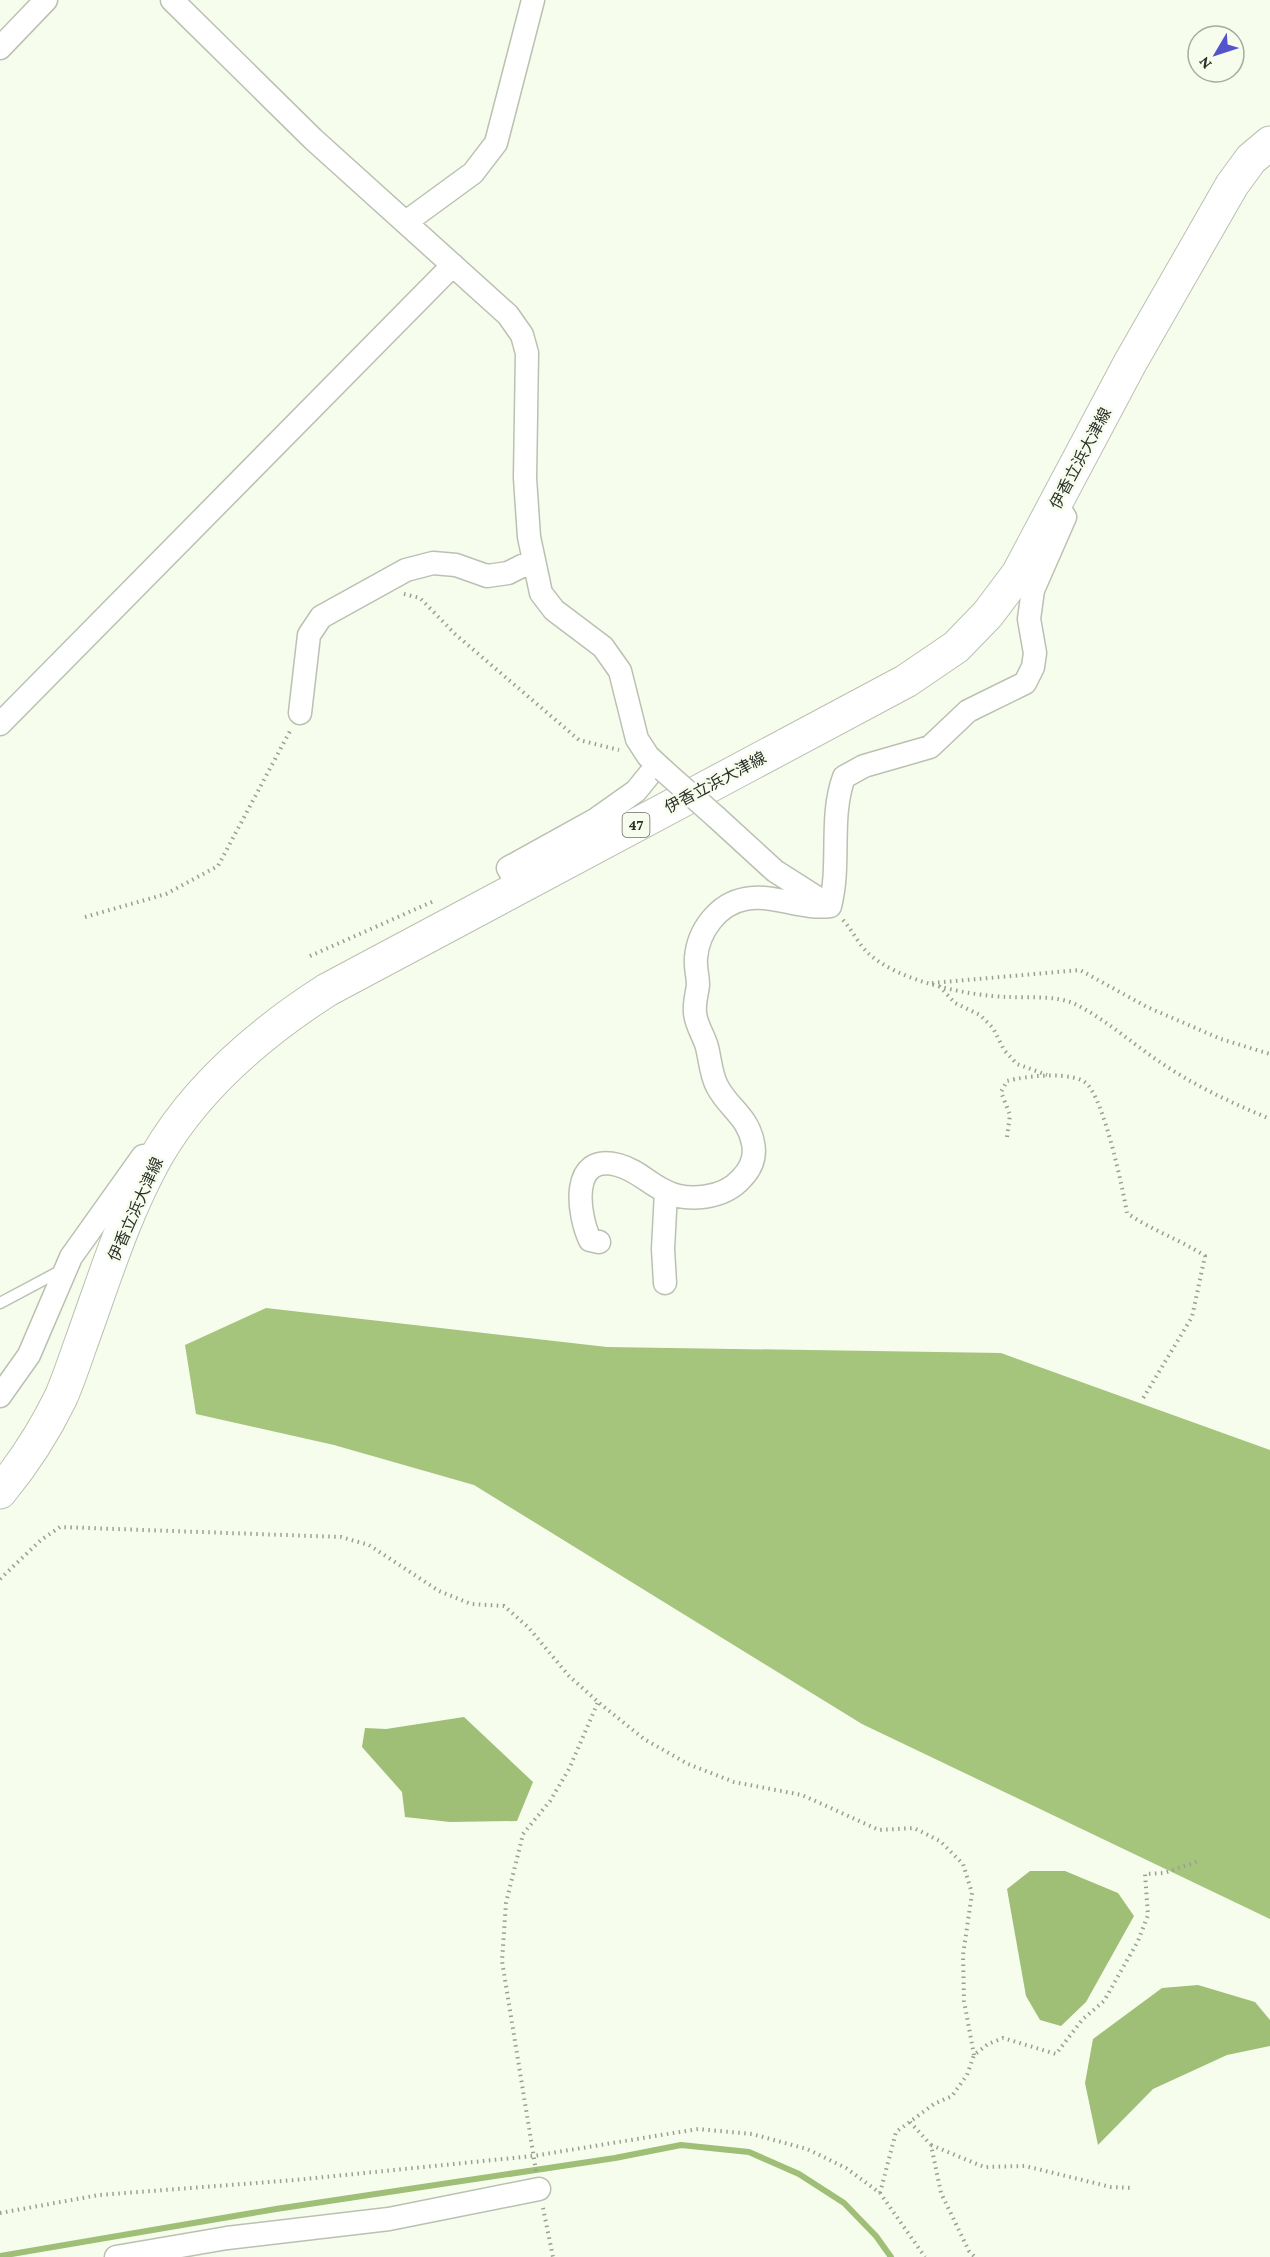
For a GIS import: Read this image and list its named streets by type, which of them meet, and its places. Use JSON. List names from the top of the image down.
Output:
{
  "streets": {
    "main road": ["伊香立浜大津線", "47"]
  },
  "north": "bottom left"
}
